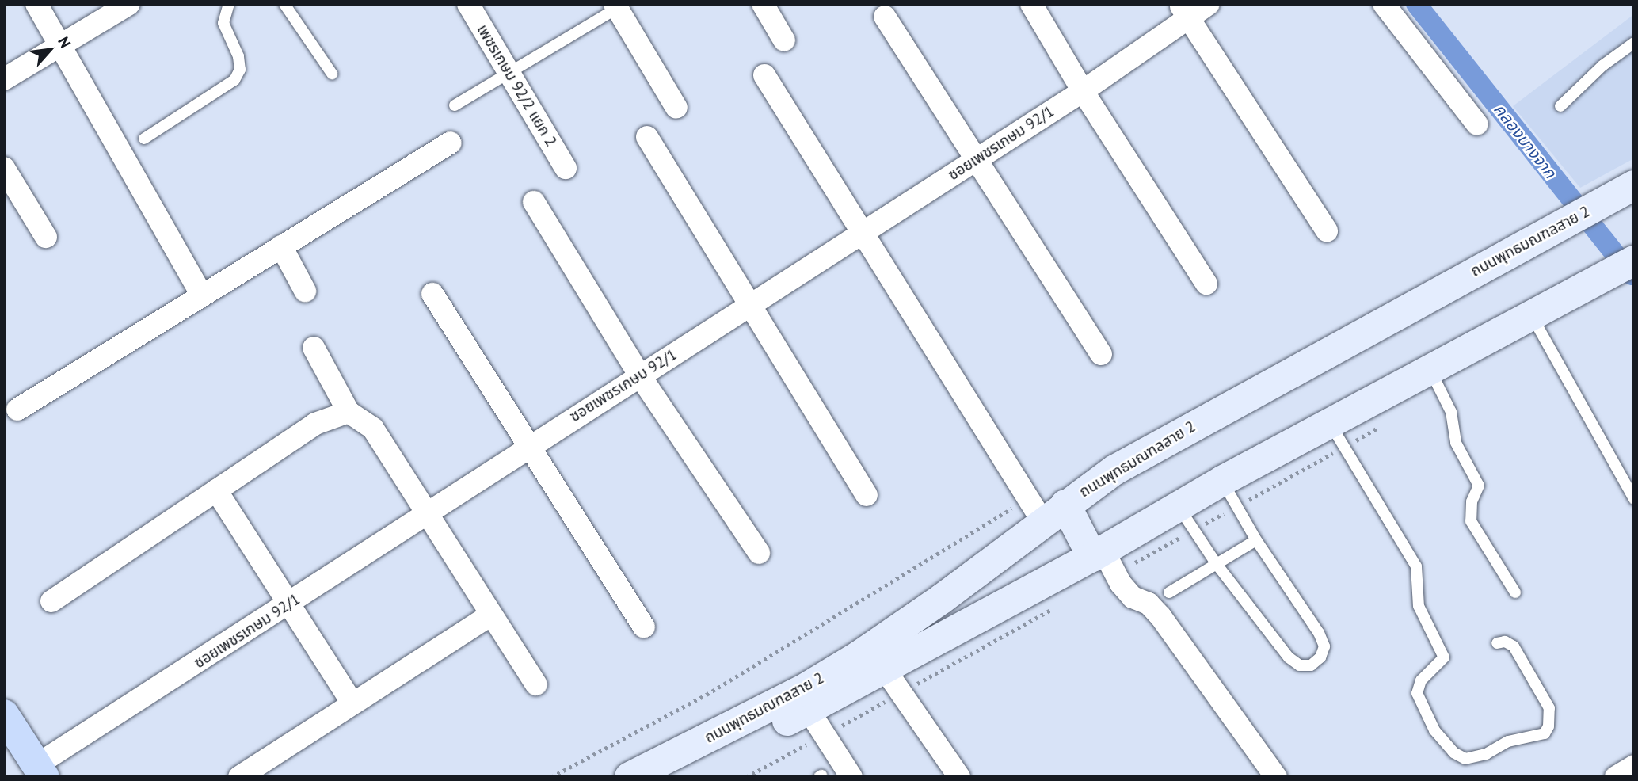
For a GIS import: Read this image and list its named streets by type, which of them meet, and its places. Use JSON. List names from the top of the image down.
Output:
{
  "streets": {
    "main road": ["ถนนพุทธมณฑลสาย 2"],
    "street": ["เพชรเกษม 92/2 แยก 2", "ซอยเพชรเกษม 92/1"]
  },
  "water": ["คลองบางจาก"],
  "north": "top right"
}
